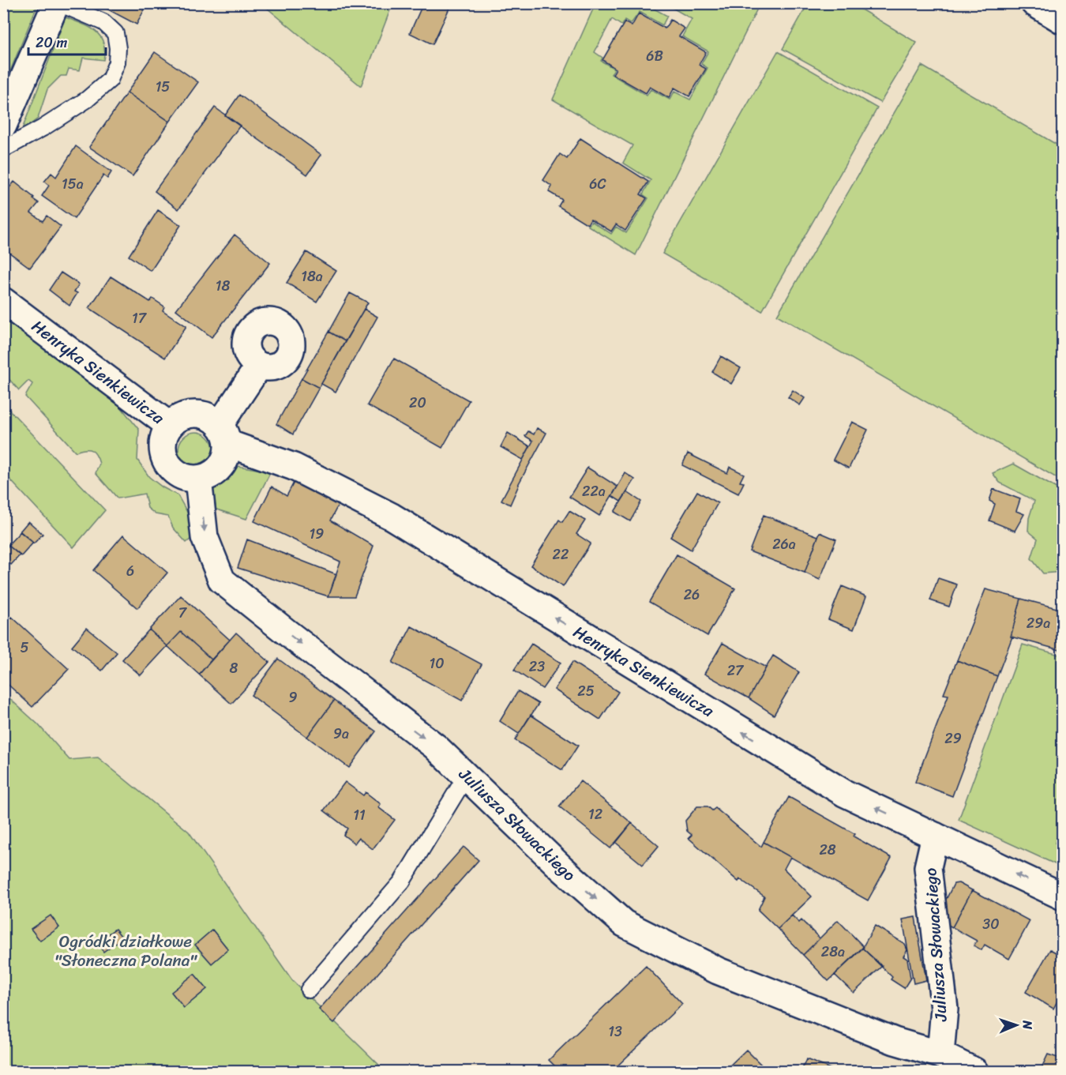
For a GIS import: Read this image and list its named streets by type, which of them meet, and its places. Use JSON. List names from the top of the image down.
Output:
{
  "streets": {
    "street": ["Henryka Sienkiewicza", "Juliusza Słowackiego"]
  },
  "crossings": [
    ["Henryka Sienkiewicza", "Juliusza Słowackiego"]
  ],
  "one_way": ["Henryka Sienkiewicza", "Juliusza Słowackiego"],
  "parks": ["Ogródki działkowe \"Słoneczna Polana\""],
  "house_numbers": [
    "6B",
    "15",
    "15a",
    "6C",
    "18a",
    "18",
    "17",
    "20",
    "22a",
    "19",
    "26a",
    "22",
    "6",
    "26",
    "7",
    "29a",
    "5",
    "10",
    "23",
    "8",
    "27",
    "25",
    "9",
    "9a",
    "29",
    "12",
    "11",
    "28",
    "30",
    "28a",
    "13"
  ],
  "scale_bar": "20 m",
  "north": "right"
}
